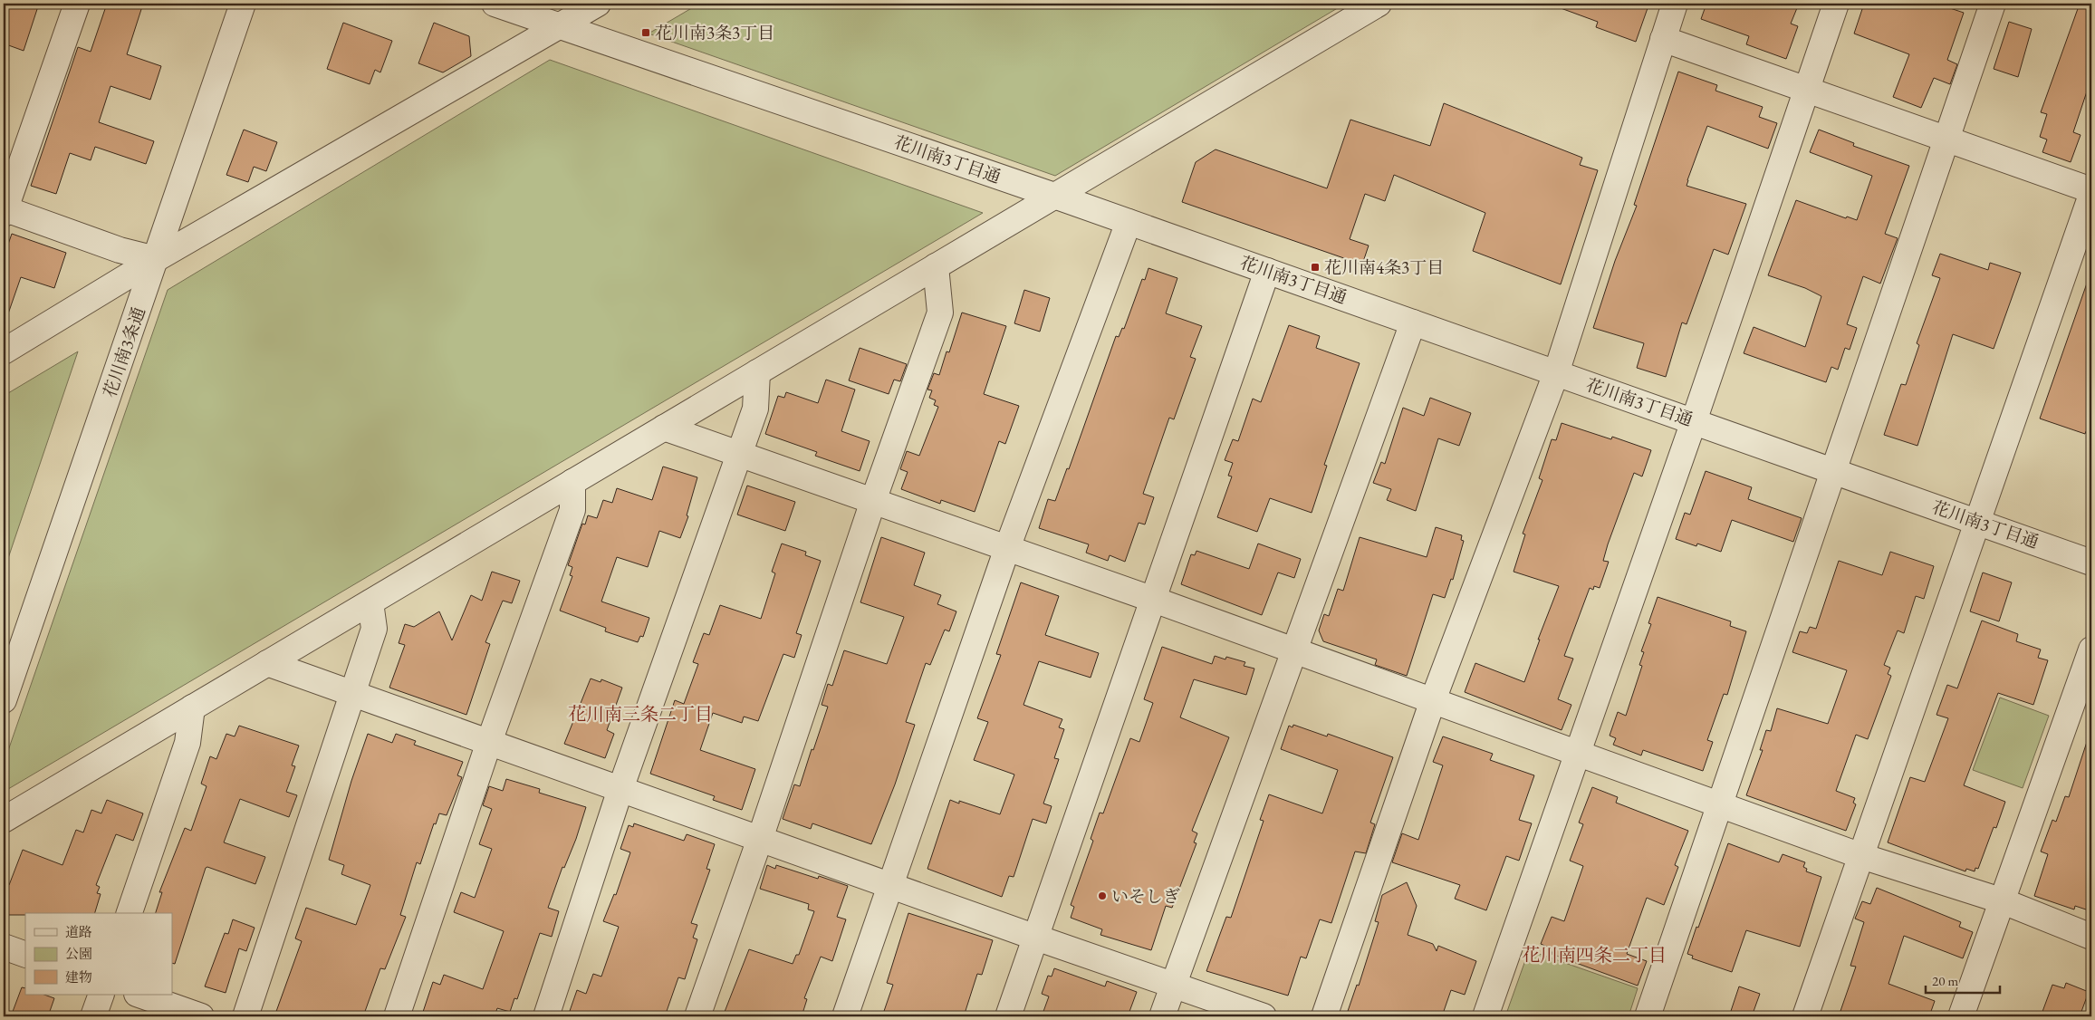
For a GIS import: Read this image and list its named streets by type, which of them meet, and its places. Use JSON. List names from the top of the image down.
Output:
{
  "streets": {
    "street": ["花川南3丁目通", "花川南3条通"]
  },
  "districts": ["花川南三条二丁目", "花川南四条二丁目"],
  "places": {
    "transit": ["花川南3条3丁目", "花川南4条3丁目"],
    "other": ["いそしぎ"]
  },
  "legend": ["道路", "公園", "建物"],
  "scale_bar": "20 m"
}
